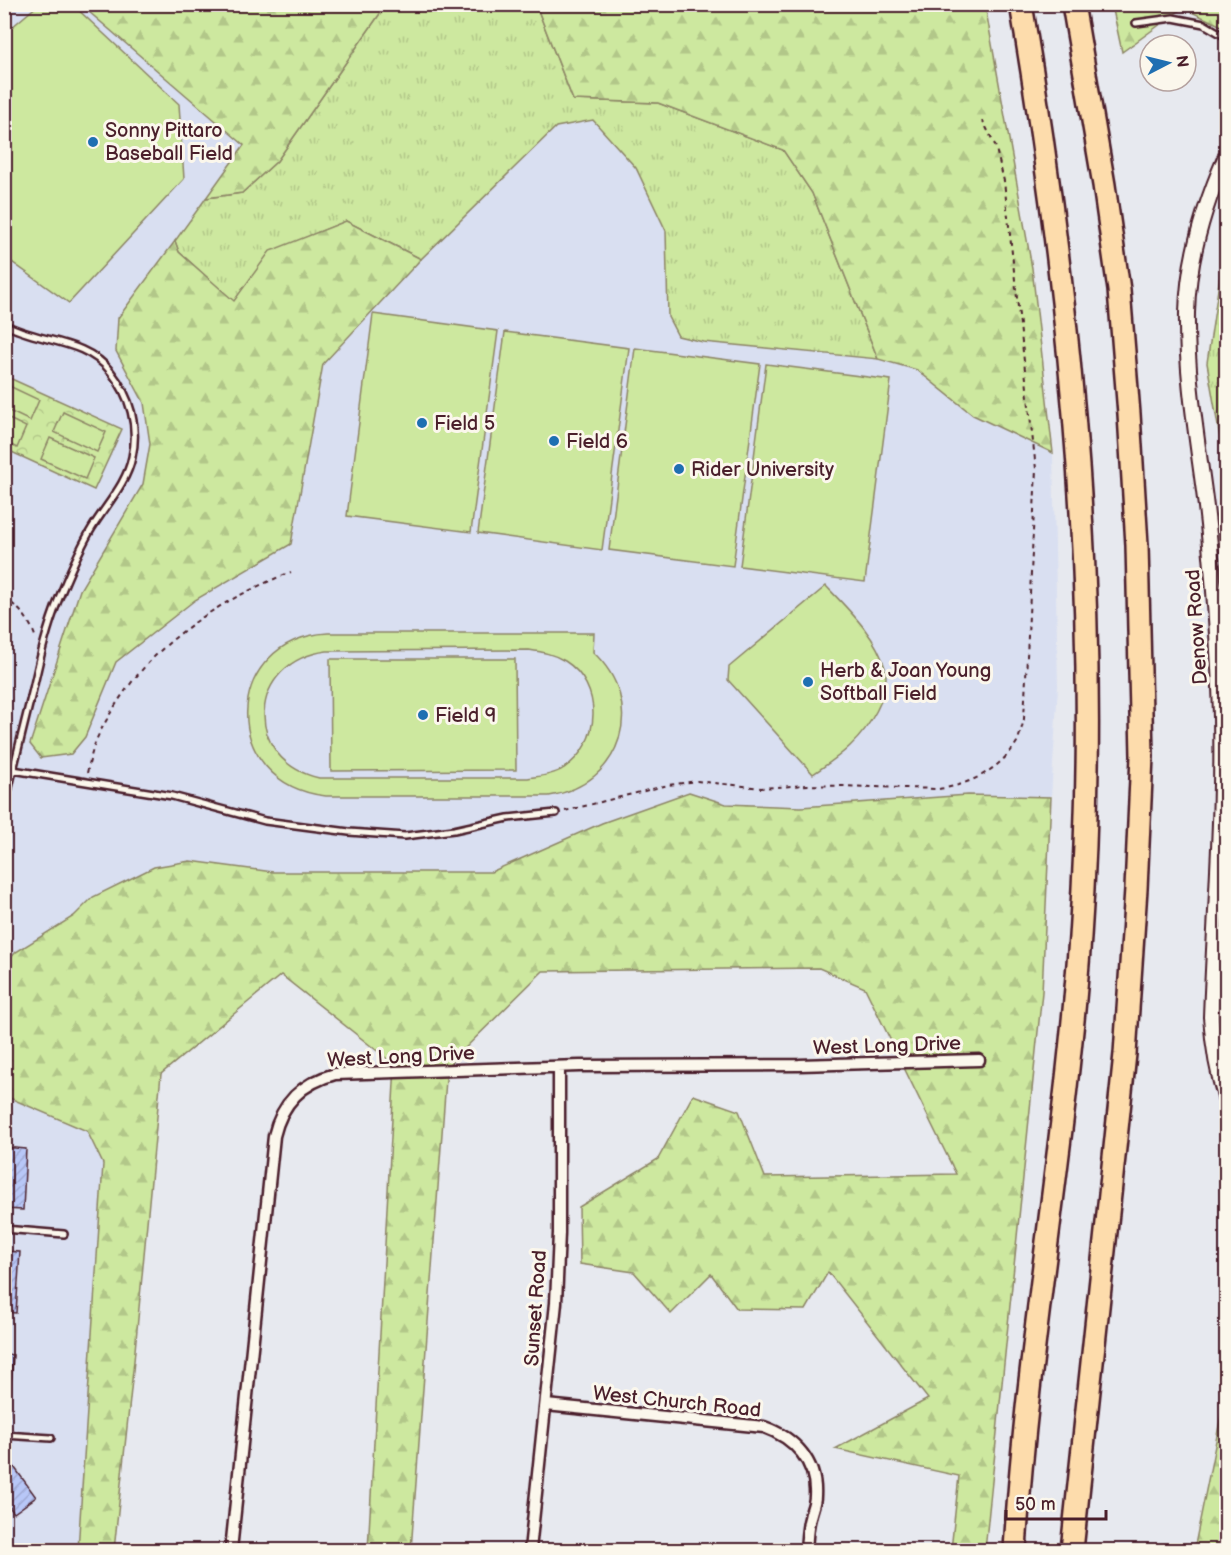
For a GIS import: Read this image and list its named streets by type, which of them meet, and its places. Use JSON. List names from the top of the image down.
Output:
{
  "streets": {
    "street": [
      "Denow Road",
      "West Long Drive",
      "Sunset Road",
      "West Church Road"
    ]
  },
  "crossings": [
    ["West Long Drive", "Sunset Road"],
    ["Sunset Road", "West Church Road"]
  ],
  "places": [
    "Sonny Pittaro Baseball Field",
    "Field 5",
    "Field 6",
    "Rider University",
    "Herb & Joan Young Softball Field",
    "Field 9"
  ],
  "scale_bar": "50 m",
  "north": "right"
}
